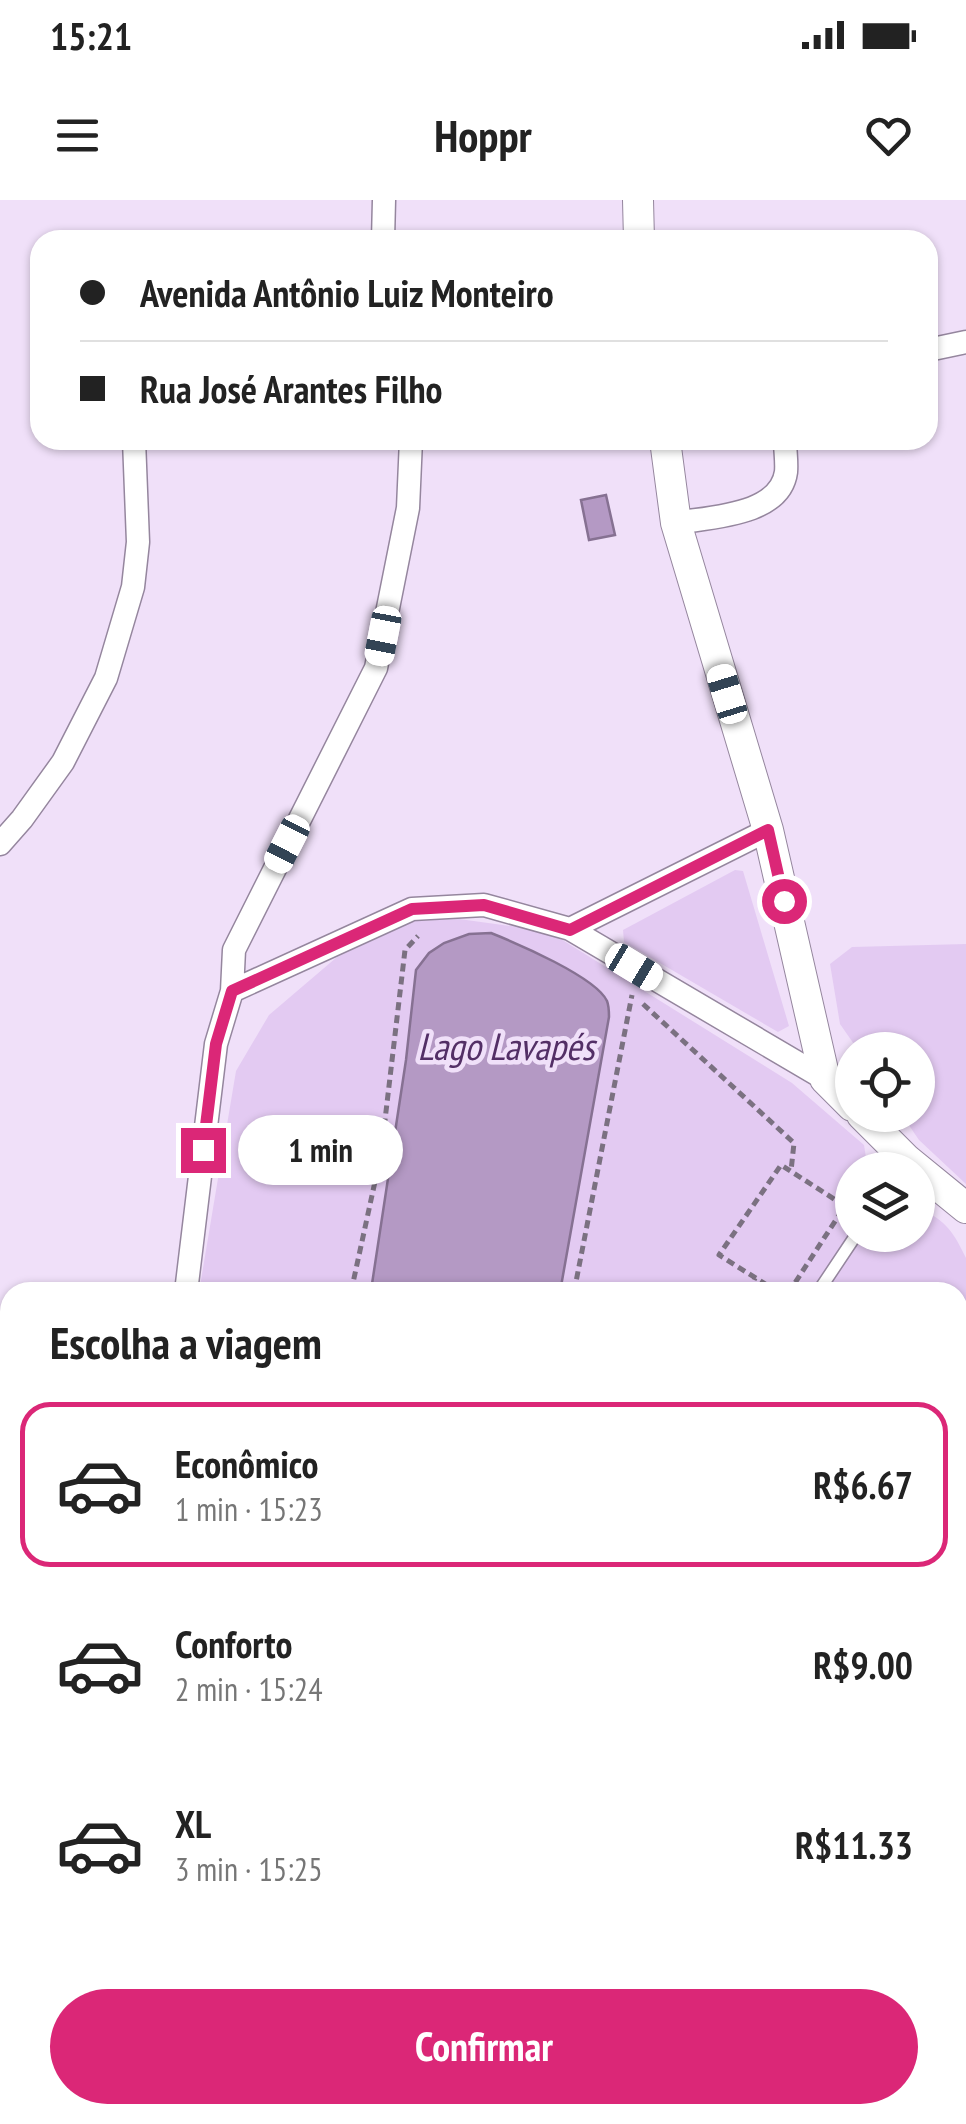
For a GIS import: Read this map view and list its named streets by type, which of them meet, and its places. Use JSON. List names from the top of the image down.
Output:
{
  "water": ["Lago Lavapés"],
  "page": {
    "status": "15:21",
    "header": "Hoppr",
    "banner": ["Avenida Antônio Luiz Monteiro", "Rua José Arantes Filho"],
    "bubble": "1 min",
    "heading": "Escolha a viagem",
    "list": [
      {
        "name": "Econômico",
        "note": "1 min · 15:23",
        "value": "R$6.67"
      },
      {
        "name": "Conforto",
        "note": "2 min · 15:24",
        "value": "R$9.00"
      },
      {
        "name": "XL",
        "note": "3 min · 15:25",
        "value": "R$11.33"
      }
    ],
    "buttons": "Confirmar"
  }
}
